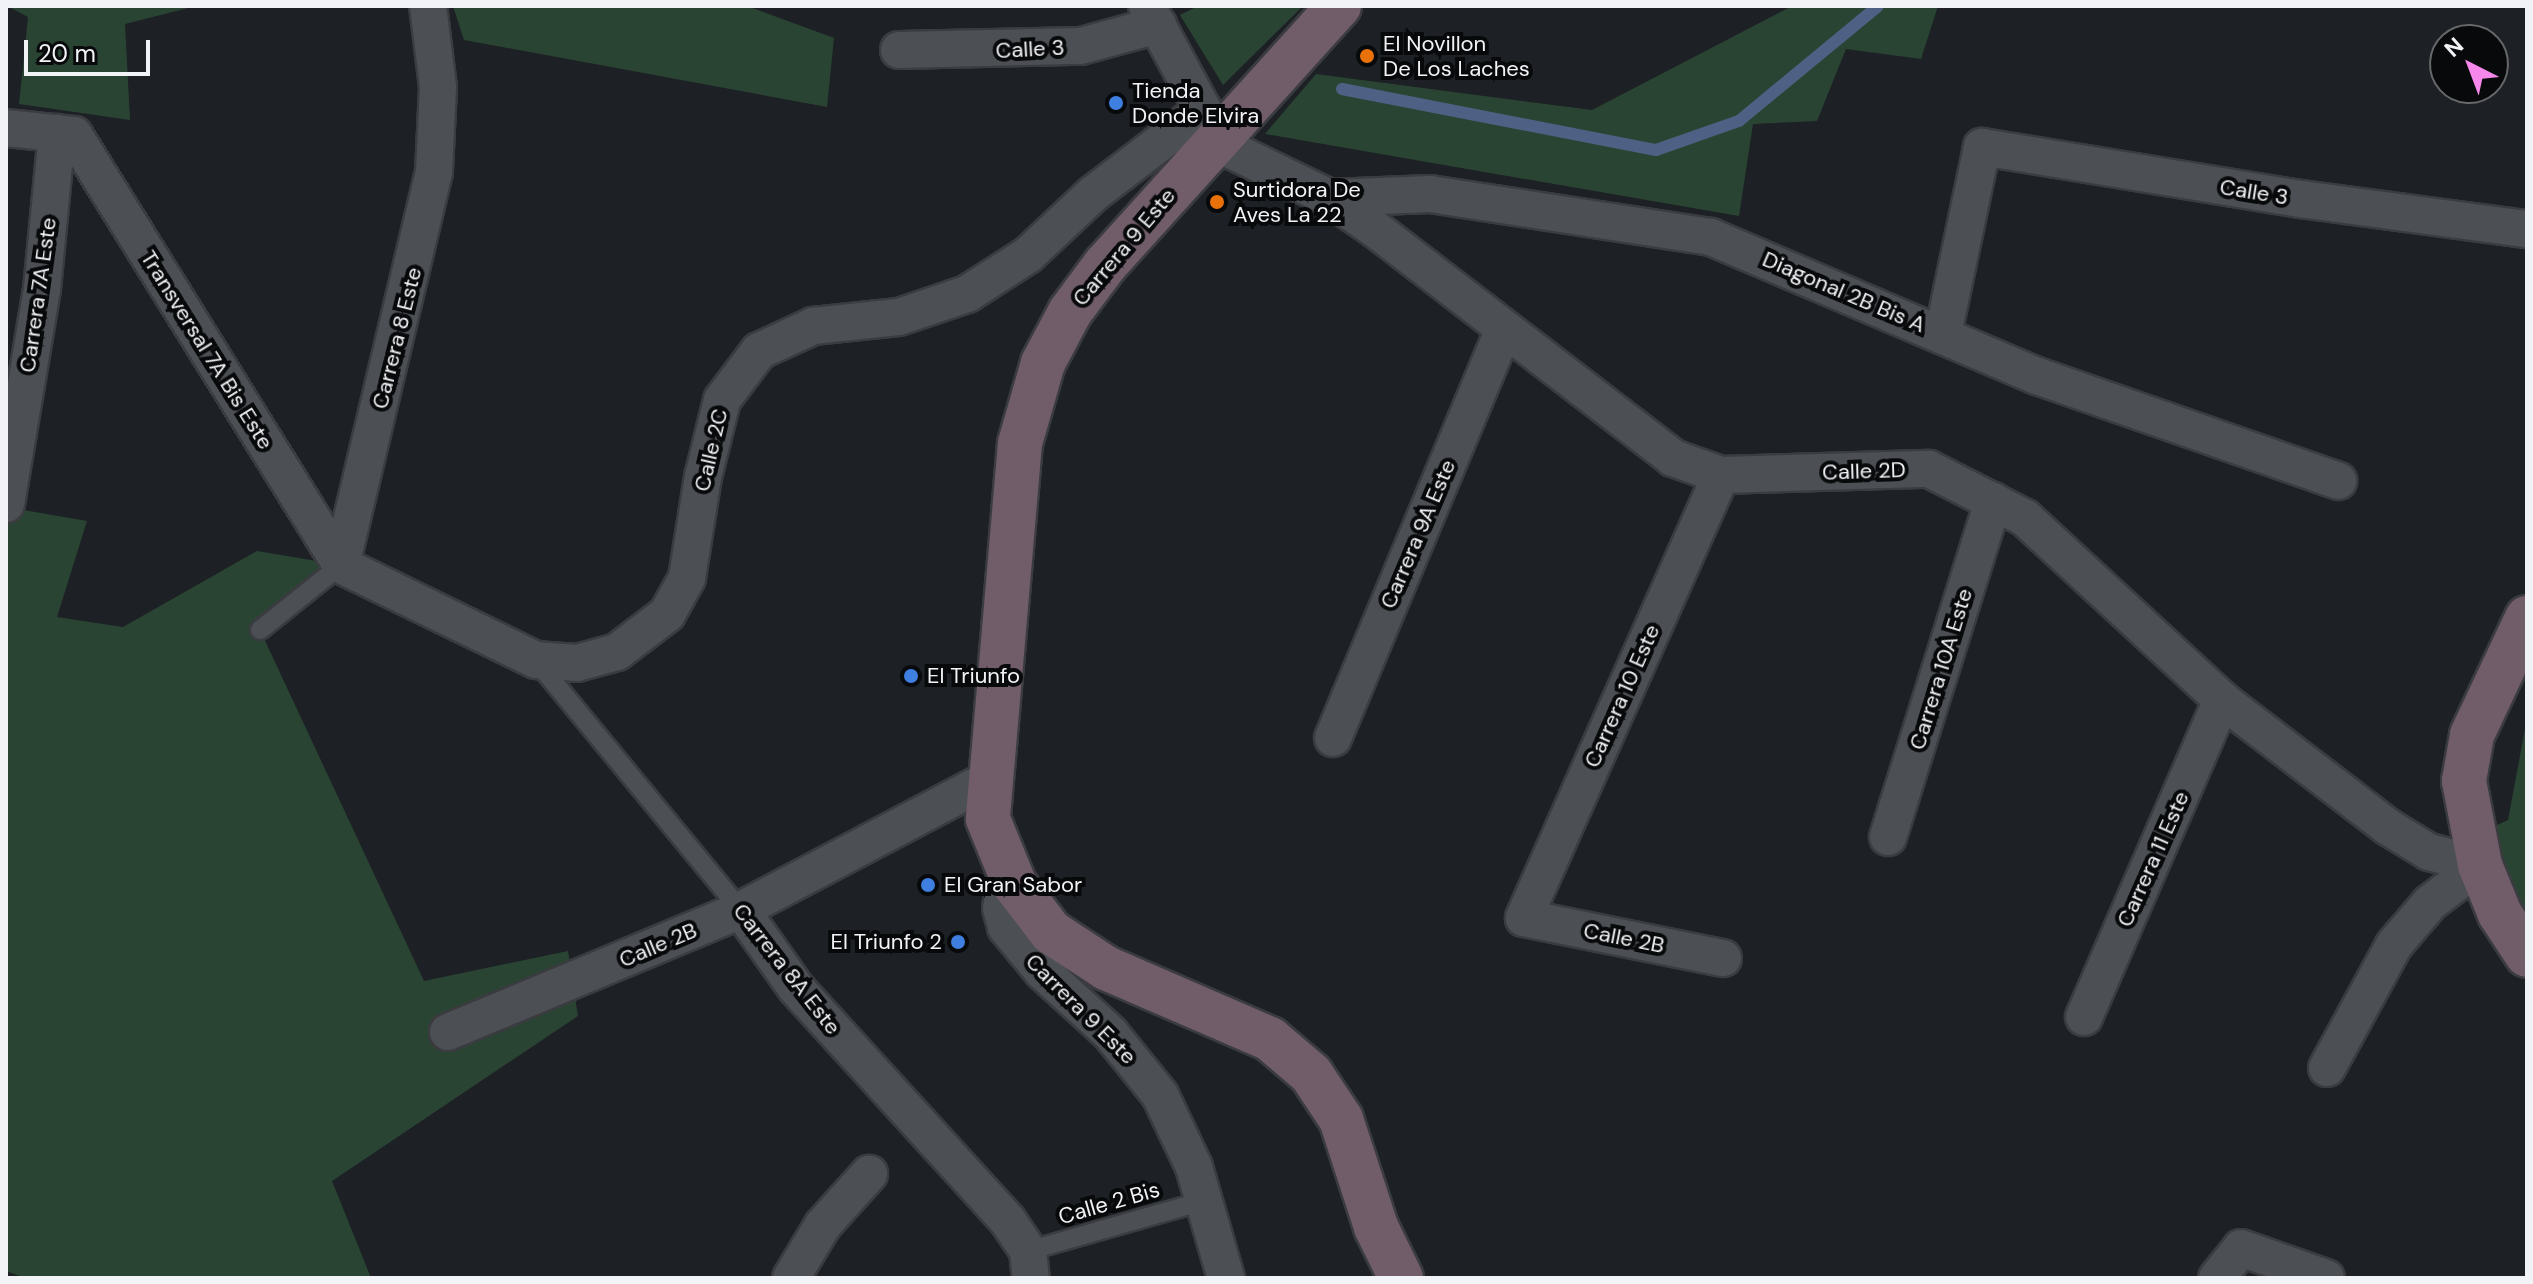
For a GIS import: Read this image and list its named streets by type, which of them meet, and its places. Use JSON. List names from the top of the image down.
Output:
{
  "streets": {
    "street": [
      "Calle 3",
      "Carrera 9 Este",
      "Diagonal 2B Bis A",
      "Carrera 7A Este",
      "Carrera 8 Este",
      "Transversal 7A Bis Este",
      "Calle 2C",
      "Calle 2D",
      "Carrera 9A Este",
      "Carrera 10A Este",
      "Carrera 10 Este",
      "Carrera 11 Este",
      "Calle 2B",
      "Carrera 8A Este"
    ],
    "lane": ["Calle 2 Bis"]
  },
  "crossings": [
    ["Calle 3", "Diagonal 2B Bis A"],
    ["Carrera 9 Este", "Calle 2C"],
    ["Carrera 9 Este", "Calle 2D"],
    ["Carrera 9 Este", "Calle 2B"],
    ["Carrera 9 Este", "Calle 2 Bis"],
    ["Diagonal 2B Bis A", "Calle 2D"],
    ["Carrera 7A Este", "Transversal 7A Bis Este"],
    ["Carrera 8 Este", "Transversal 7A Bis Este"],
    ["Carrera 8 Este", "Calle 2C"],
    ["Transversal 7A Bis Este", "Calle 2C"],
    ["Calle 2C", "Calle 2D"],
    ["Calle 2C", "Carrera 8A Este"],
    ["Calle 2D", "Carrera 9A Este"],
    ["Calle 2D", "Carrera 10A Este"],
    ["Calle 2D", "Carrera 10 Este"],
    ["Calle 2D", "Carrera 11 Este"],
    ["Carrera 10 Este", "Calle 2B"],
    ["Calle 2B", "Carrera 8A Este"],
    ["Carrera 8A Este", "Calle 2 Bis"]
  ],
  "places": [
    "El Novillon De Los Laches",
    "Tienda Donde Elvira",
    "Surtidora De Aves La 22",
    "El Triunfo",
    "El Gran Sabor",
    "El Triunfo 2"
  ],
  "scale_bar": "20 m",
  "north": "top left"
}
